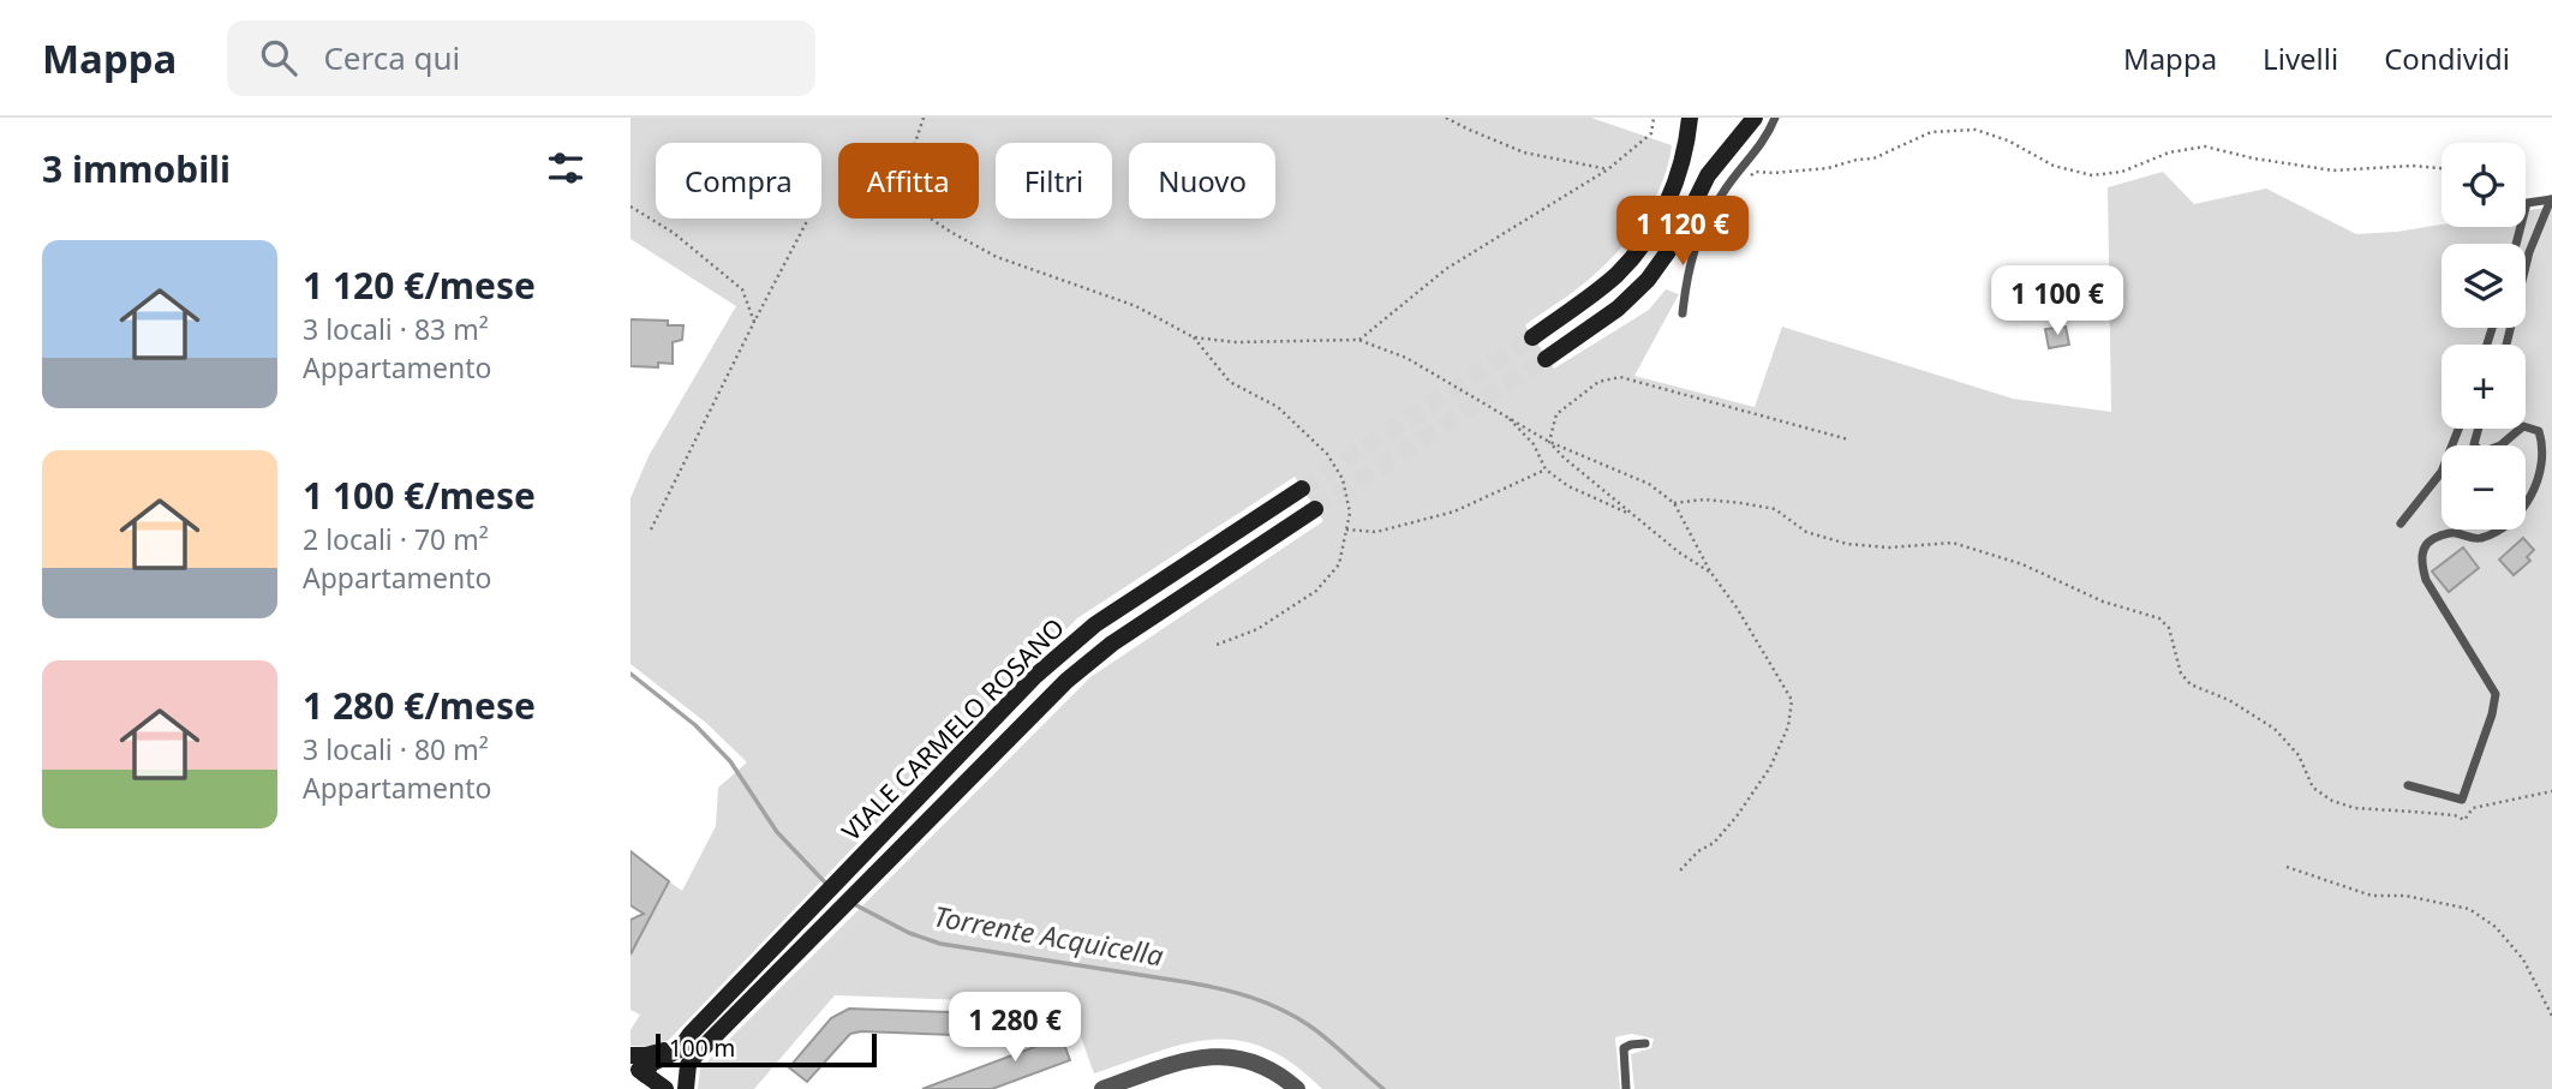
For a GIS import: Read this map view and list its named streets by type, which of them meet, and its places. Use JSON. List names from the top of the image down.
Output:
{
  "streets": {
    "main road": ["VIALE CARMELO ROSANO"]
  },
  "water": ["Torrente Acquicella"],
  "scale_bar": "100 m",
  "page": {
    "header": "Mappa",
    "search": "Cerca qui",
    "nav": ["Mappa", "Livelli", "Condividi"],
    "heading": "3 immobili",
    "map_buttons": ["+", "−"],
    "chip": [
      "Compra",
      "Affitta",
      "Filtri",
      "Nuovo"
    ],
    "price": ["1 120 €", "1 100 €", "1 280 €"],
    "list": [
      {
        "name": "1 120 €/mese",
        "note": "3 locali · 83 m² · Appartamento"
      },
      {
        "name": "1 100 €/mese",
        "note": "2 locali · 70 m² · Appartamento"
      },
      {
        "name": "1 280 €/mese",
        "note": "3 locali · 80 m² · Appartamento"
      }
    ],
    "scale": "100 m"
  }
}
